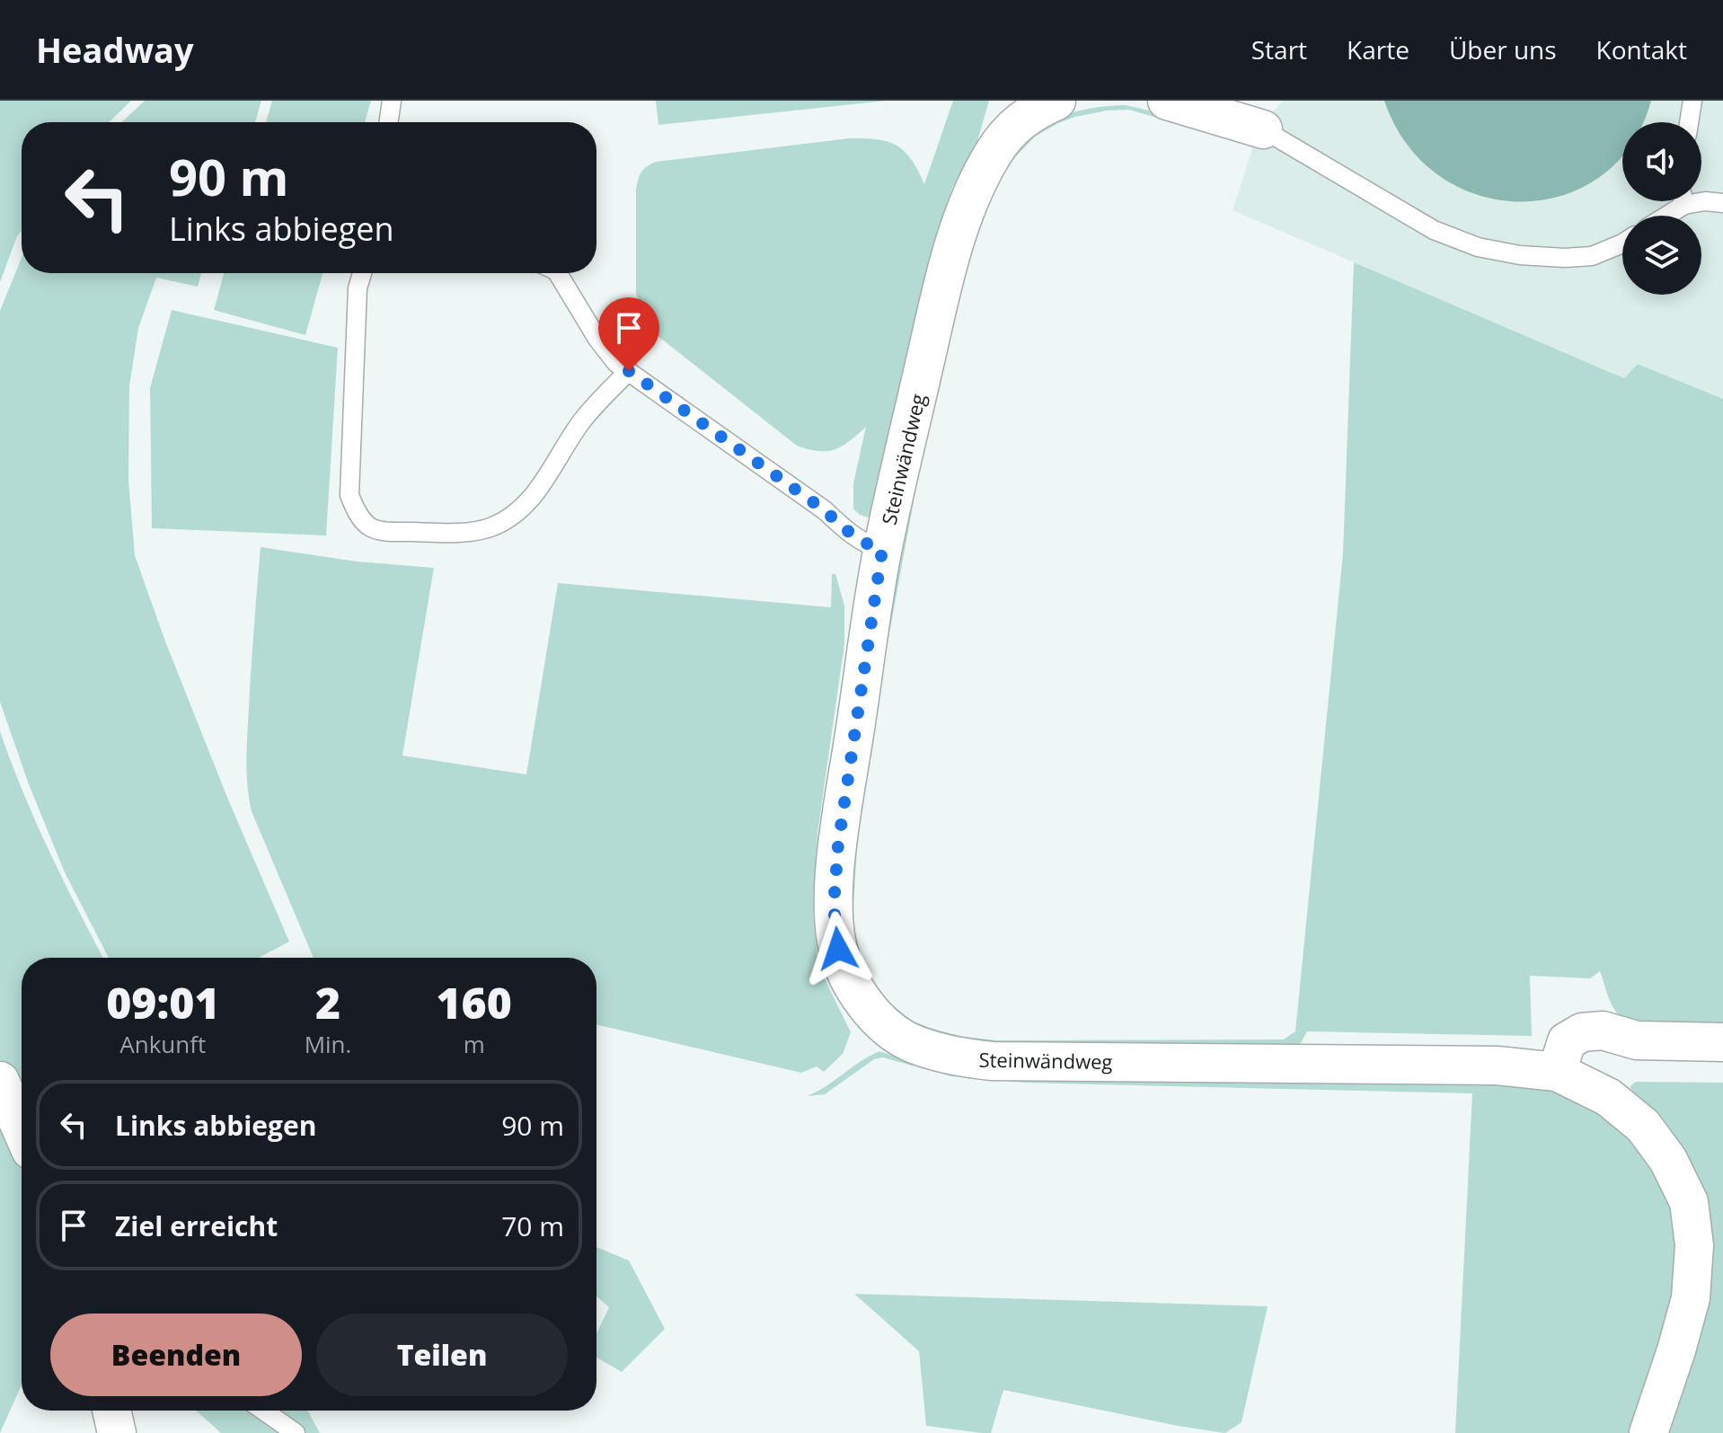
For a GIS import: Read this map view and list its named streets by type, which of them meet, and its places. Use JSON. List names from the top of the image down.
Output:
{
  "streets": {
    "street": ["Steinwändweg"]
  },
  "page": {
    "header": "Headway",
    "nav": [
      "Start",
      "Karte",
      "Über uns",
      "Kontakt"
    ],
    "turn": ["90 m", "Links abbiegen"],
    "eta": [
      "09:01",
      "Ankunft",
      "2",
      "Min.",
      "160",
      "m"
    ],
    "list": [
      {
        "name": "Links abbiegen",
        "value": "90 m"
      },
      {
        "name": "Ziel erreicht",
        "value": "70 m"
      }
    ],
    "buttons": ["Beenden", "Teilen"]
  }
}
